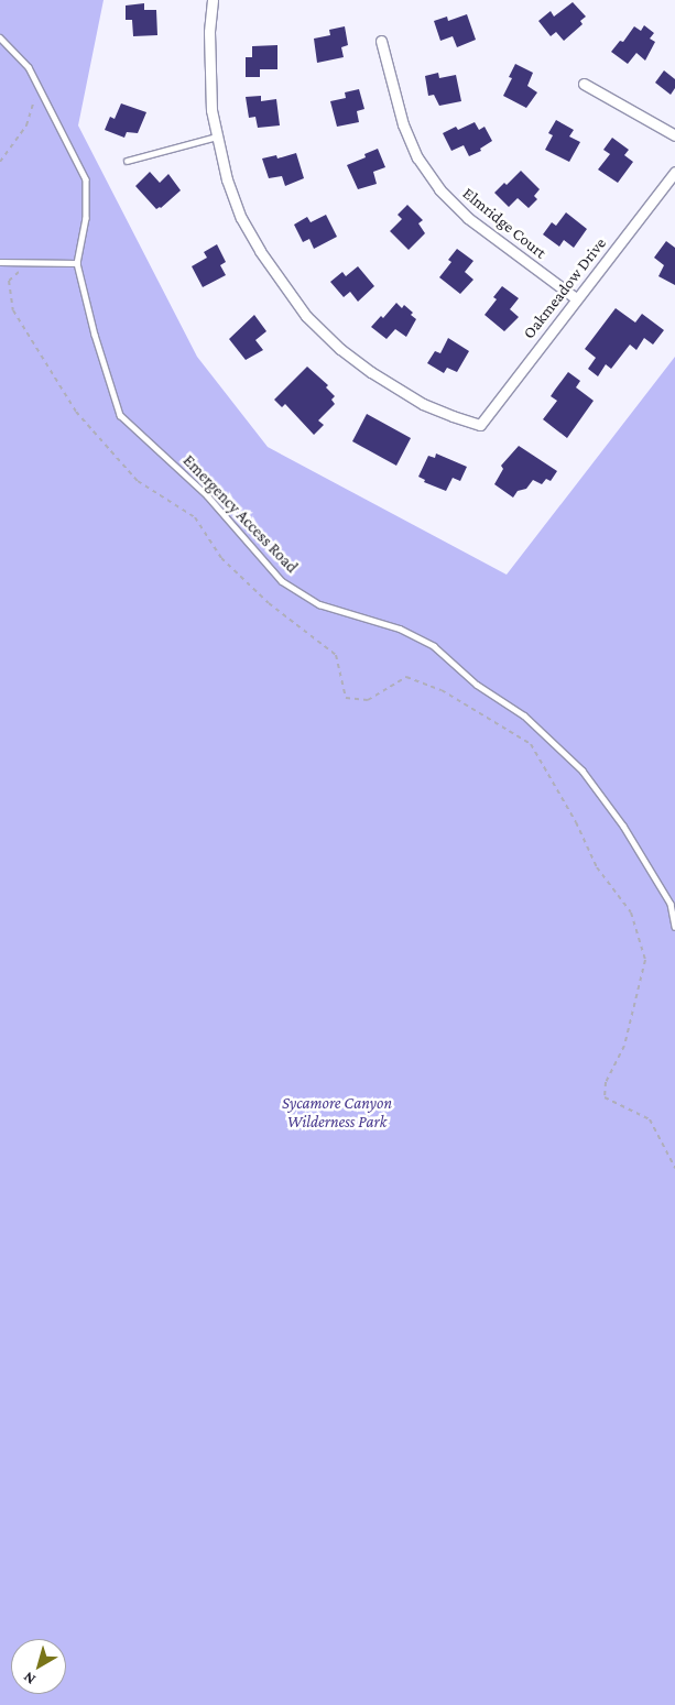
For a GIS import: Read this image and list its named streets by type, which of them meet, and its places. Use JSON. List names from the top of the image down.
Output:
{
  "streets": {
    "street": ["Elmridge Court", "Oakmeadow Drive"],
    "lane": ["Emergency Access Road"]
  },
  "crossings": [
    ["Elmridge Court", "Oakmeadow Drive"]
  ],
  "parks": ["Sycamore Canyon Wilderness Park"],
  "north": "bottom left"
}
